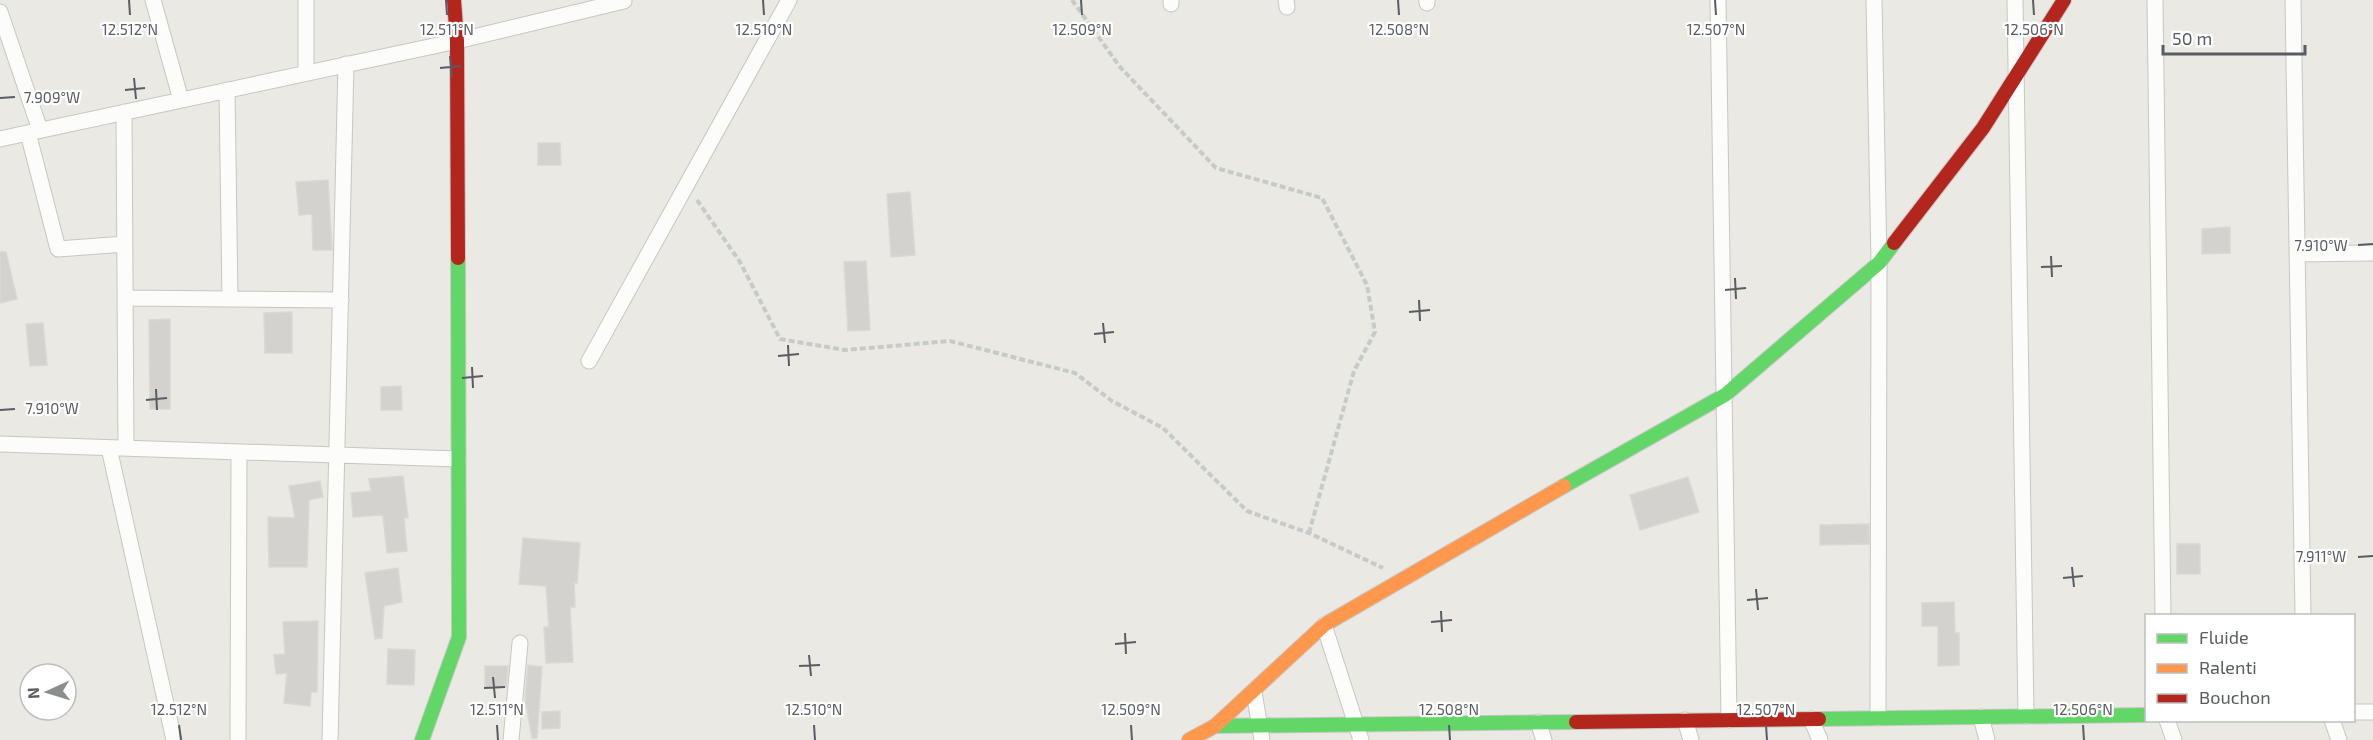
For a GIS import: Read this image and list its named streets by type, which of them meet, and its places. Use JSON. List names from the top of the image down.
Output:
{
  "legend": ["Fluide", "Ralenti", "Bouchon"],
  "scale_bar": "50 m",
  "north": "left",
  "coordinates": [
    "12.512°N",
    "12.511°N",
    "12.510°N",
    "12.509°N",
    "12.508°N",
    "12.507°N",
    "12.506°N",
    "7.909°W",
    "7.910°W",
    "7.911°W"
  ]
}
